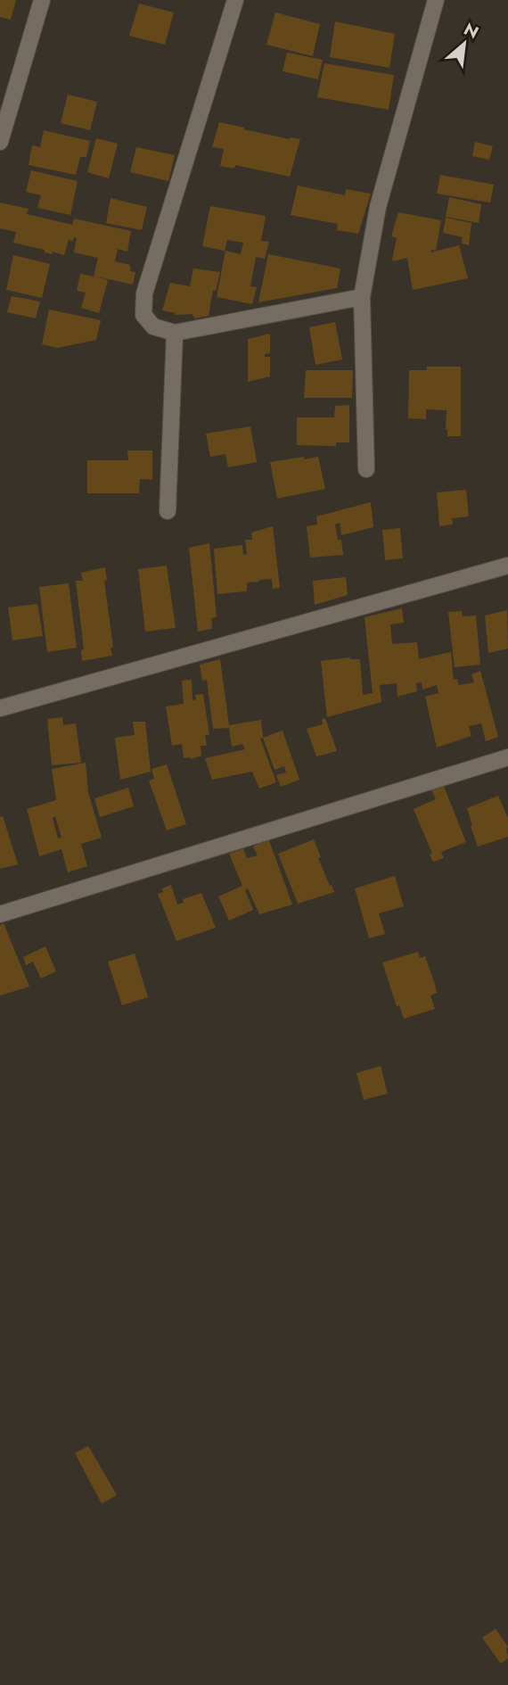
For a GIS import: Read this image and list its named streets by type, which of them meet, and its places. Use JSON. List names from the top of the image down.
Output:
{
  "north": "top right"
}
